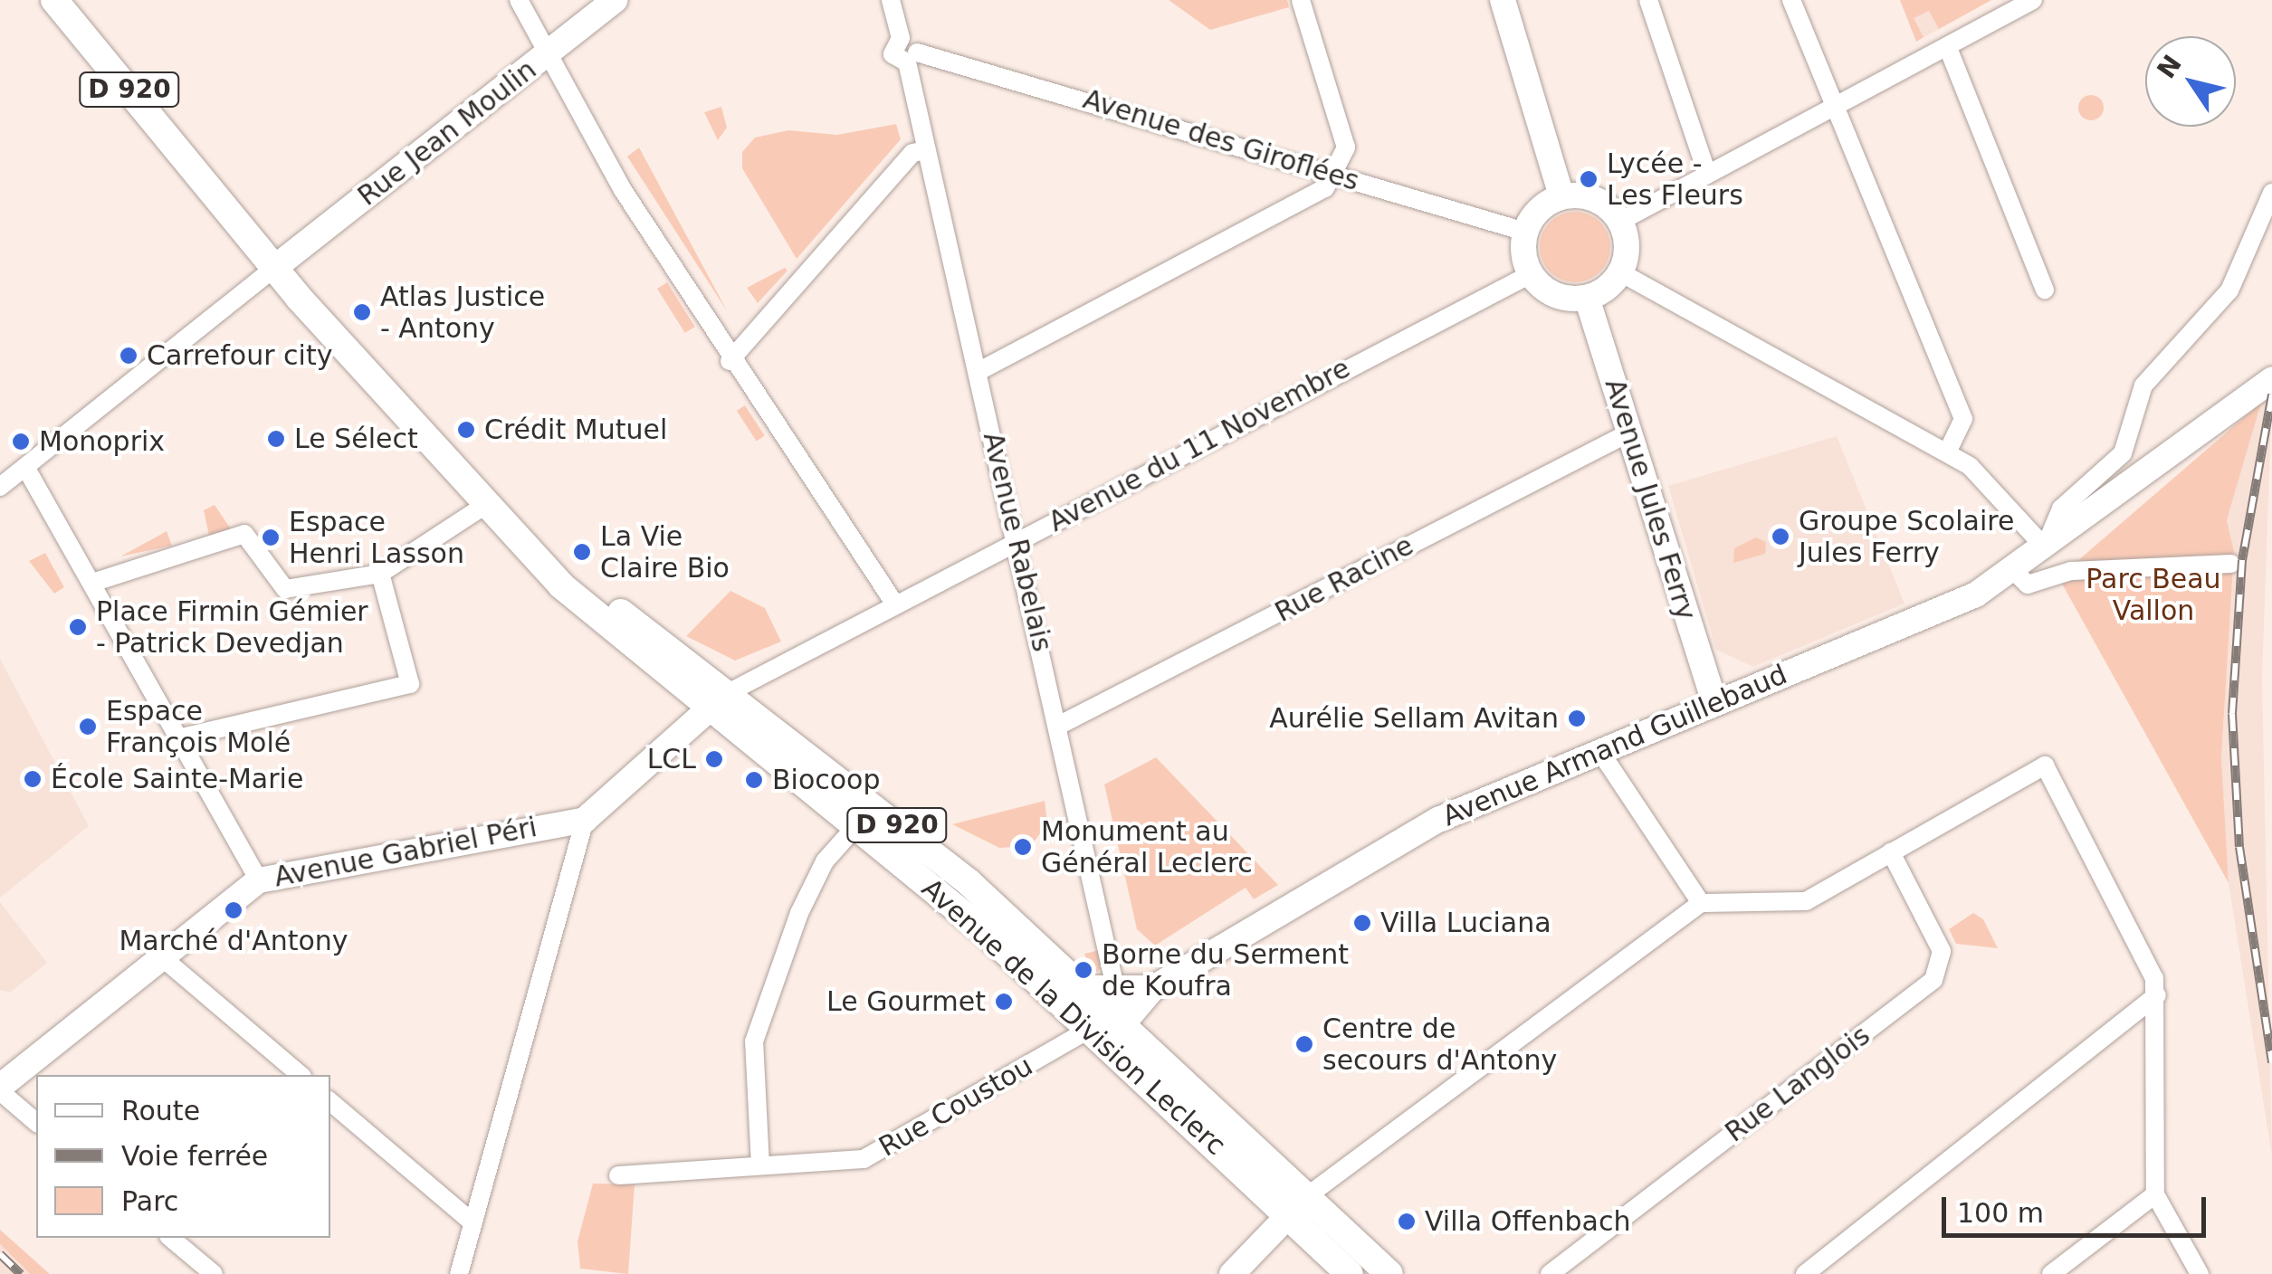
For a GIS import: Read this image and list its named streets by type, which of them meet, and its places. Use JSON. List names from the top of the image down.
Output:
{
  "streets": {
    "main road": ["D 920", "Avenue de la Division Leclerc"],
    "street": [
      "Rue Jean Moulin",
      "Avenue des Giroflées",
      "Avenue du 11 Novembre",
      "Avenue Jules Ferry",
      "Avenue Rabelais",
      "Rue Racine",
      "Avenue Armand Guillebaud",
      "Avenue Gabriel Péri",
      "Rue Langlois",
      "Rue Coustou"
    ]
  },
  "crossings": [
    ["D 920", "Rue Jean Moulin"],
    ["D 920", "Avenue de la Division Leclerc"],
    ["Rue Jean Moulin", "Avenue de la Division Leclerc"],
    ["Avenue des Giroflées", "Avenue du 11 Novembre"],
    ["Avenue des Giroflées", "Avenue Jules Ferry"],
    ["Avenue des Giroflées", "Avenue Rabelais"],
    ["Avenue du 11 Novembre", "Avenue Jules Ferry"],
    ["Avenue du 11 Novembre", "Avenue Rabelais"],
    ["Avenue du 11 Novembre", "Avenue de la Division Leclerc"],
    ["Avenue Jules Ferry", "Rue Racine"],
    ["Avenue Jules Ferry", "Avenue Armand Guillebaud"],
    ["Avenue Rabelais", "Rue Racine"],
    ["Avenue Rabelais", "Avenue de la Division Leclerc"],
    ["Avenue Rabelais", "Rue Coustou"],
    ["Avenue Armand Guillebaud", "Avenue de la Division Leclerc"],
    ["Avenue de la Division Leclerc", "Rue Coustou"]
  ],
  "parks": ["Parc Beau Vallon"],
  "places": [
    "Lycée - Les Fleurs",
    "Atlas Justice - Antony",
    "Carrefour city",
    "Crédit Mutuel",
    "Le Sélect",
    "Monoprix",
    "Groupe Scolaire Jules Ferry",
    "Espace Henri Lasson",
    "La Vie Claire Bio",
    "Place Firmin Gémier - Patrick Devedjan",
    "Aurélie Sellam Avitan",
    "Espace François Molé",
    "LCL",
    "École Sainte-Marie",
    "Biocoop",
    "Monument au Général Leclerc",
    "Marché d'Antony",
    "Villa Luciana",
    "Borne du Serment de Koufra",
    "Le Gourmet",
    "Centre de secours d'Antony",
    "Villa Offenbach"
  ],
  "legend": ["Route", "Voie ferrée", "Parc"],
  "scale_bar": "100 m",
  "north": "top left"
}
